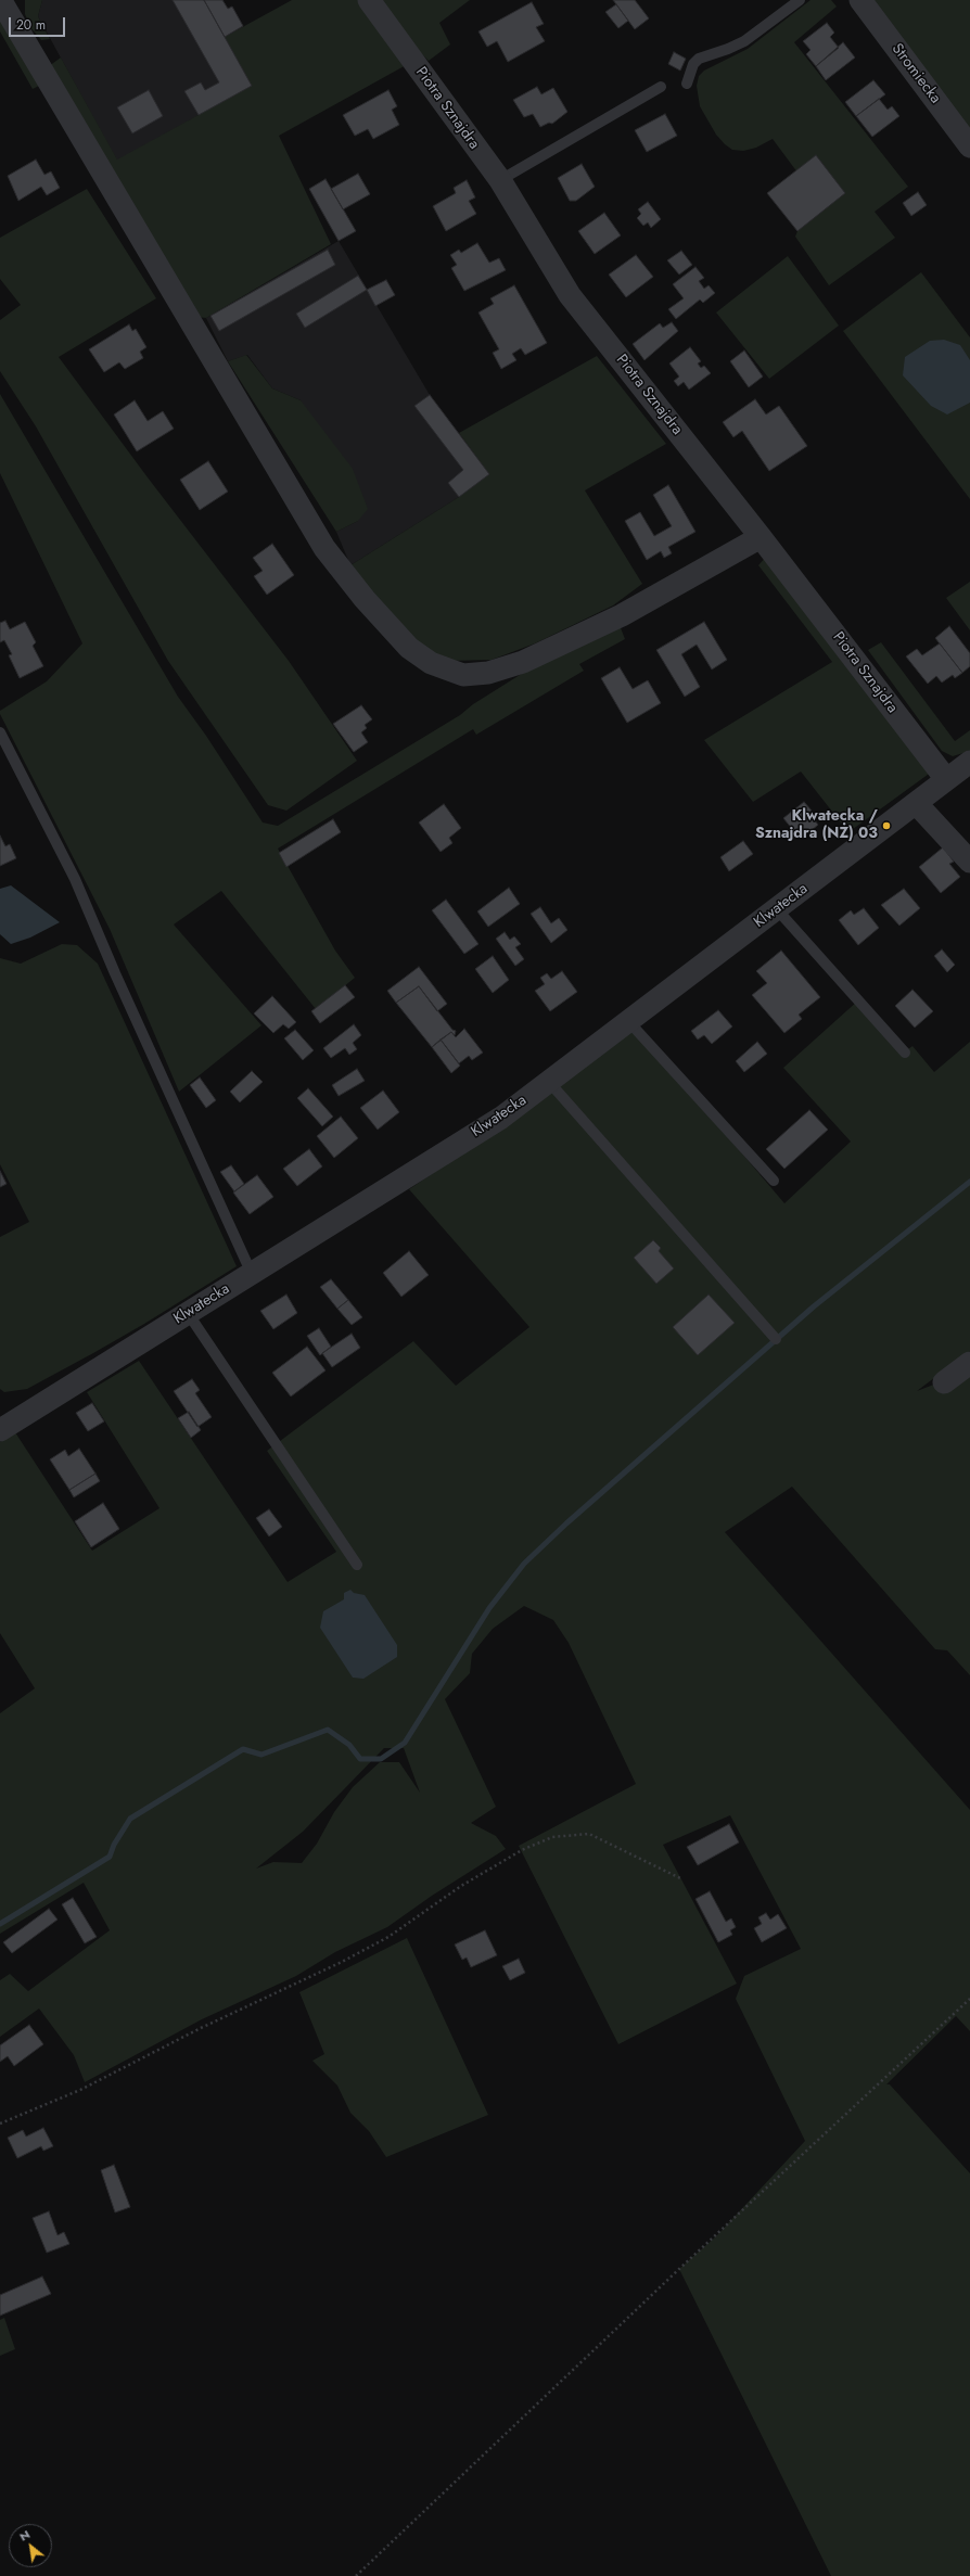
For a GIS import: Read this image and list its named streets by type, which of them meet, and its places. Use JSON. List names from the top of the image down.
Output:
{
  "streets": {
    "street": ["Stromiecka", "Piotra Sznajdra", "Klwatecka"]
  },
  "crossings": [
    ["Piotra Sznajdra", "Klwatecka"]
  ],
  "places": ["Klwatecka / Sznajdra (NŻ) 03"],
  "scale_bar": "20 m",
  "north": "top left"
}
